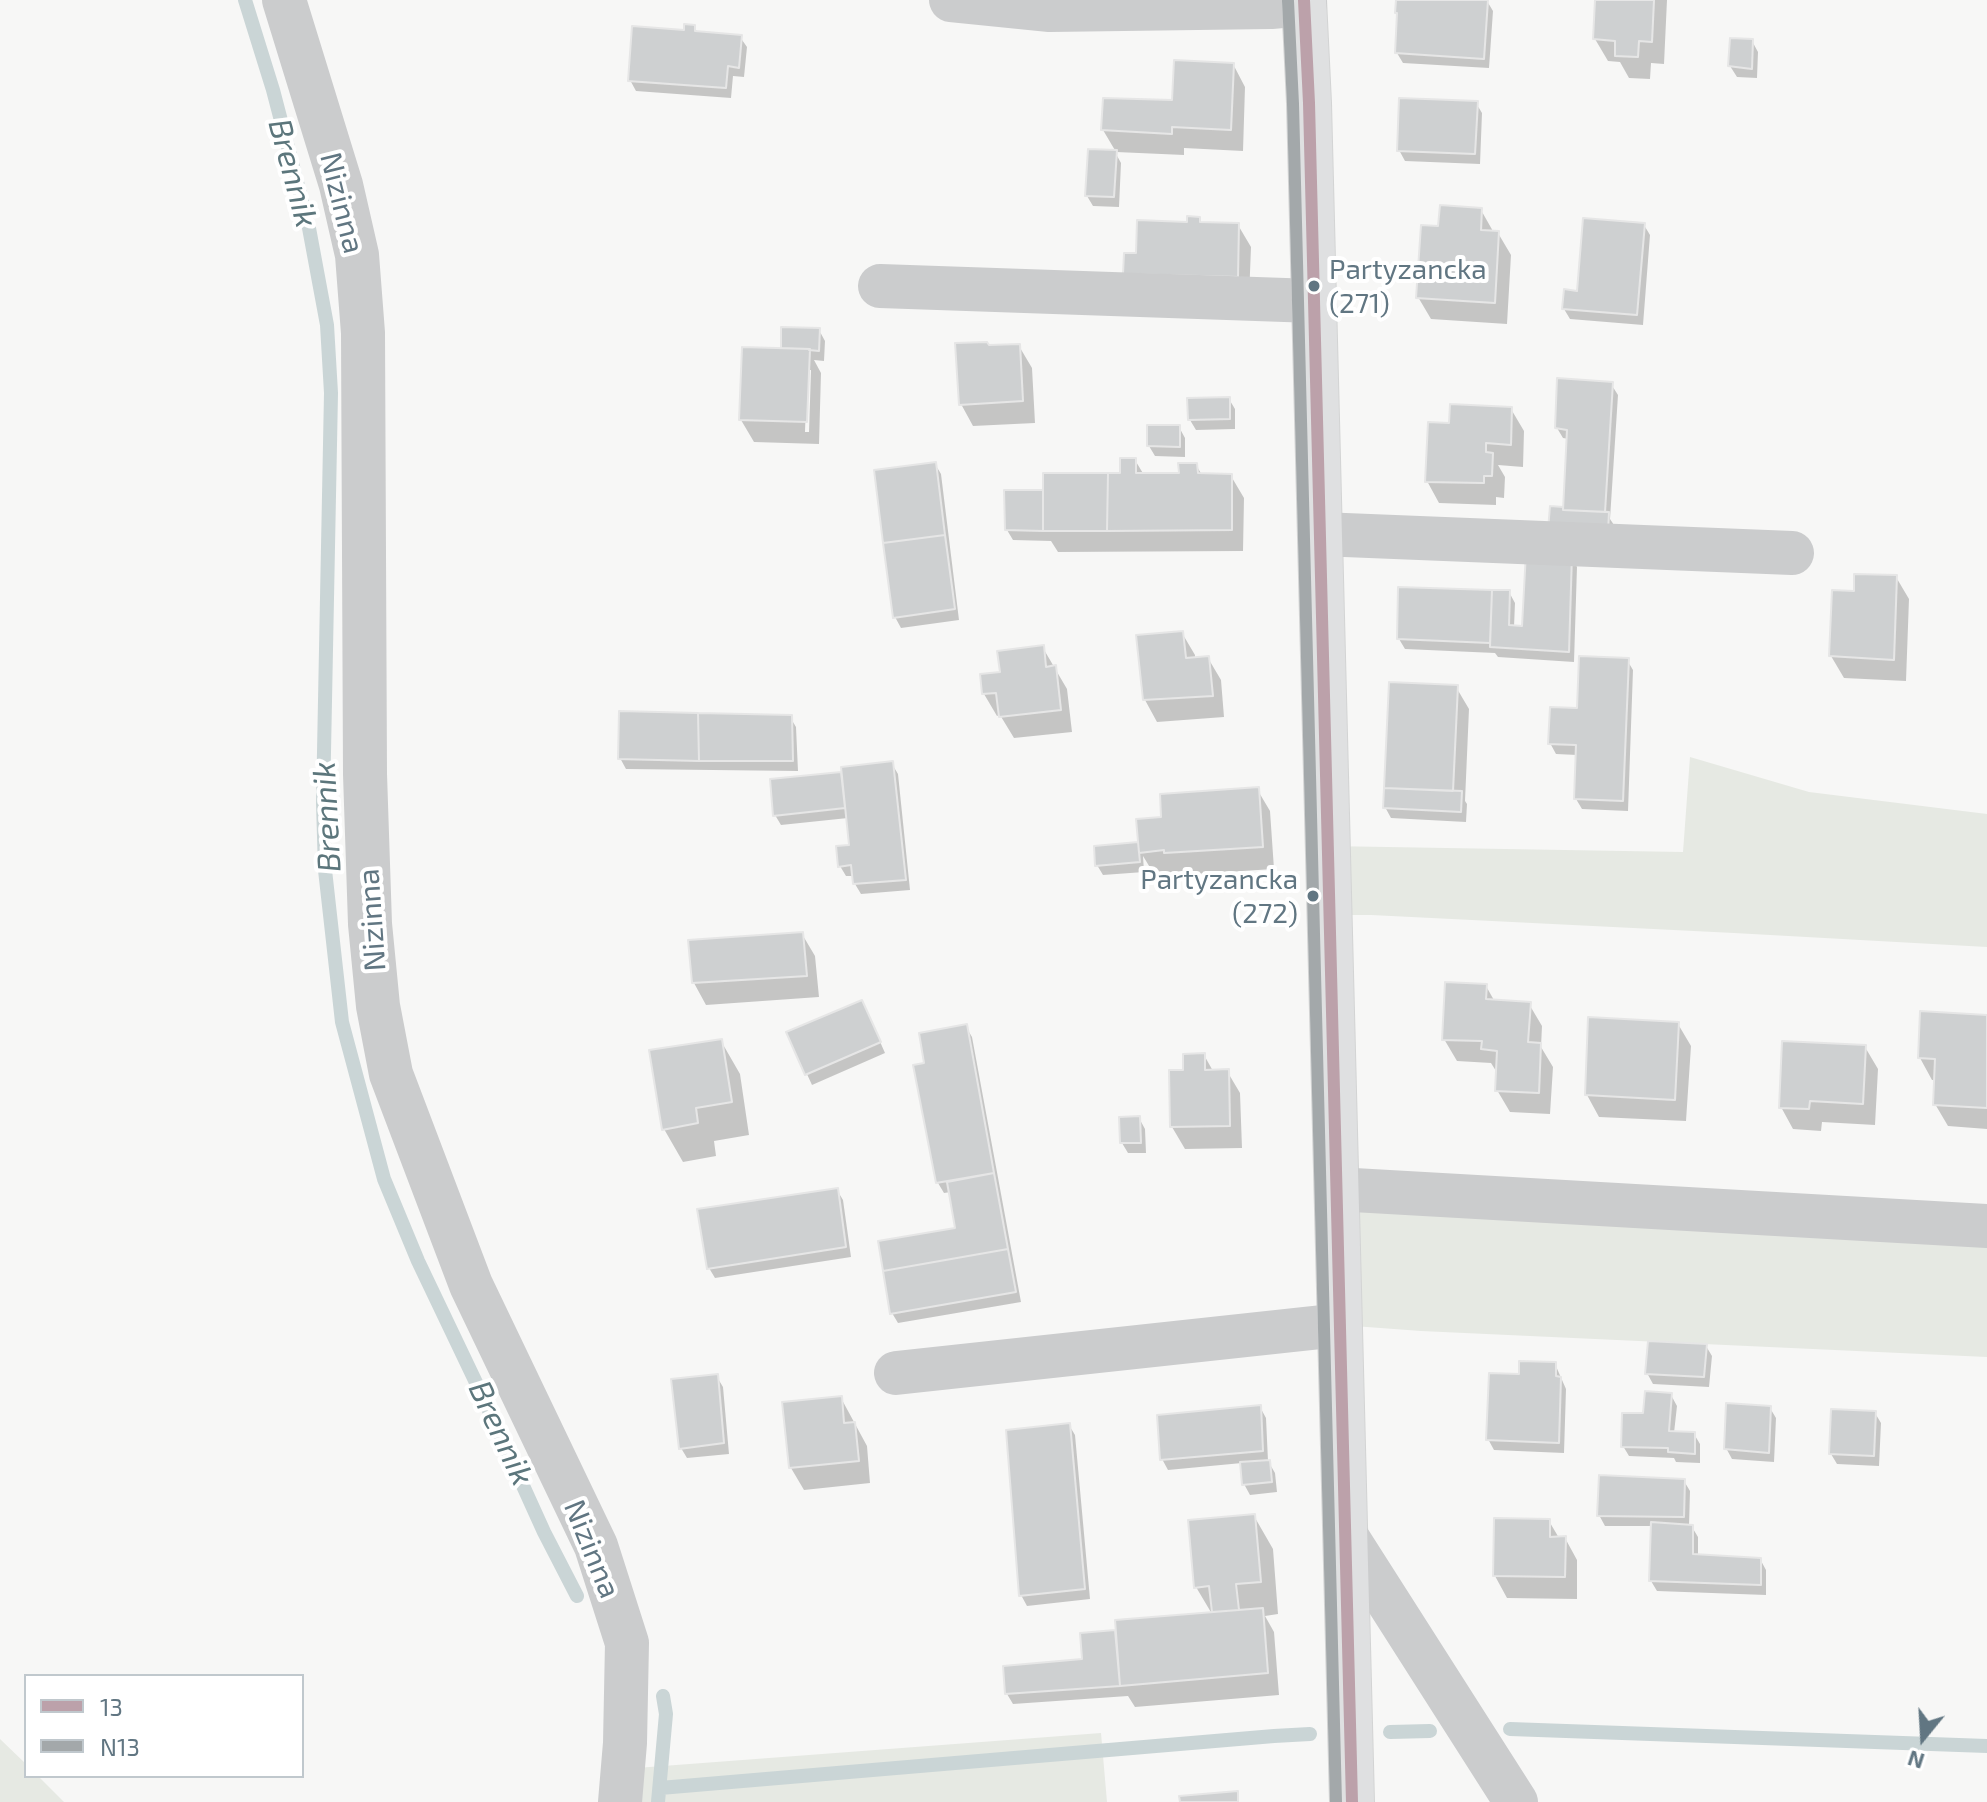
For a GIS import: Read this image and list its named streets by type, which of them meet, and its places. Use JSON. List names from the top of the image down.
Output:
{
  "streets": {
    "street": ["Nizinna"]
  },
  "water": ["Brennik"],
  "places": ["Partyzancka (271)", "Partyzancka (272)"],
  "lines": ["transit line 13", "transit line N13"],
  "legend": ["13", "N13"],
  "north": "bottom"
}
